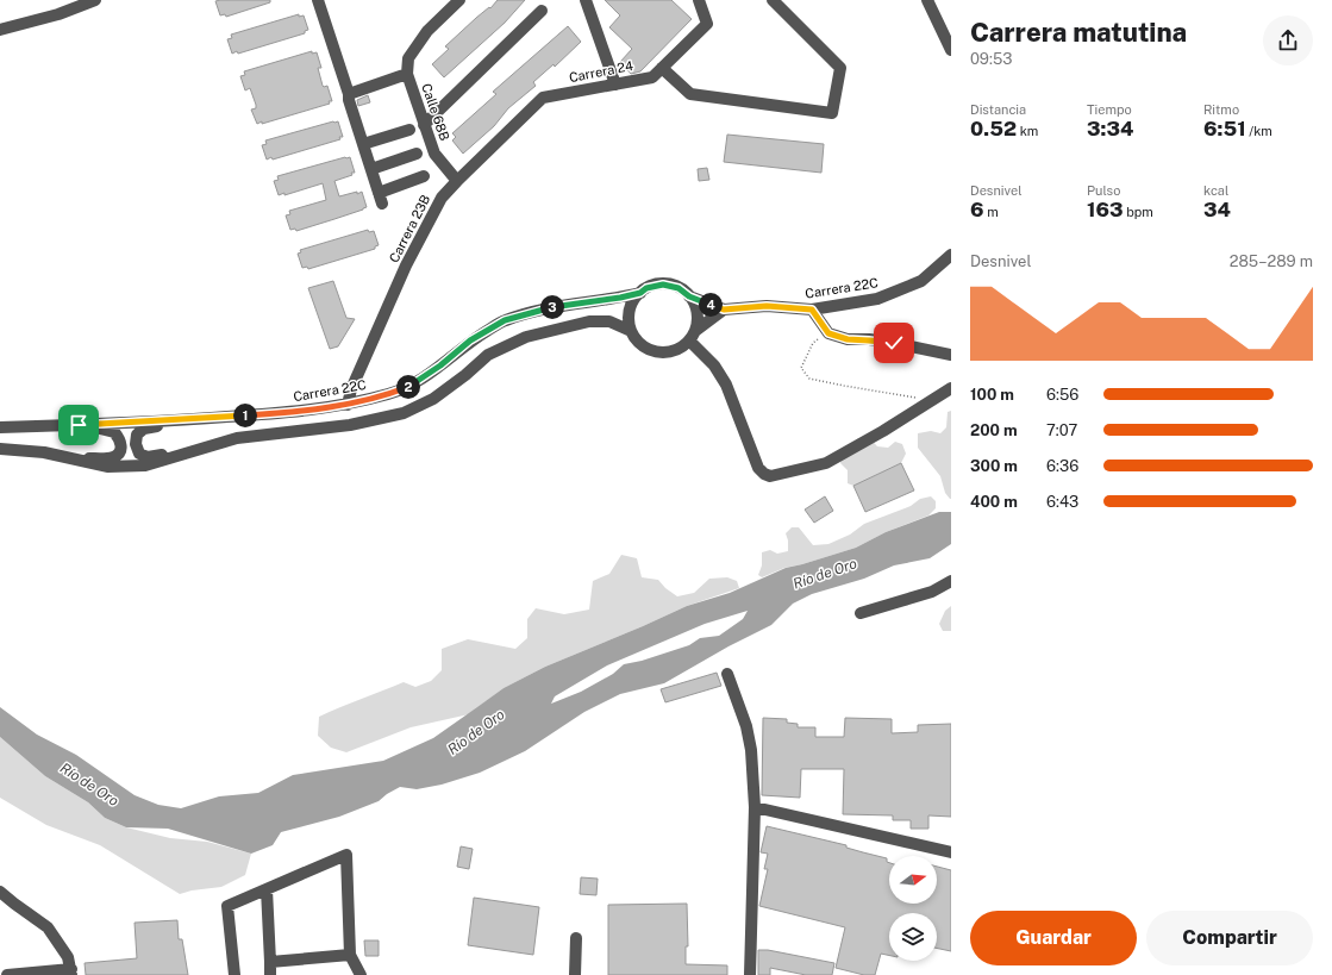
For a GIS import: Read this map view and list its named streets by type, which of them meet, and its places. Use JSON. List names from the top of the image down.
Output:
{
  "streets": {
    "street": [
      "Carrera 24",
      "Calle 68B",
      "Carrera 23B",
      "Carrera 22C"
    ]
  },
  "crossings": [
    ["Carrera 24", "Carrera 23B"],
    ["Calle 68B", "Carrera 23B"],
    ["Carrera 23B", "Carrera 22C"]
  ],
  "water": ["Río de Oro"],
  "north": "right",
  "page": {
    "heading": ["Carrera matutina", "09:53"],
    "stats": [
      ["Distancia", "0.52 km"],
      ["Tiempo", "3:34"],
      ["Ritmo", "6:51 /km"],
      ["Desnivel", "6 m"],
      ["Pulso", "163 bpm"],
      ["kcal", "34"]
    ],
    "chart": ["Desnivel", "285–289 m"],
    "pins": [
      "4",
      "3",
      "2",
      "1"
    ],
    "list": [
      {
        "name": "100 m",
        "note": "6:56"
      },
      {
        "name": "200 m",
        "note": "7:07"
      },
      {
        "name": "300 m",
        "note": "6:36"
      },
      {
        "name": "400 m",
        "note": "6:43"
      }
    ],
    "buttons": ["Guardar", "Compartir"]
  }
}
